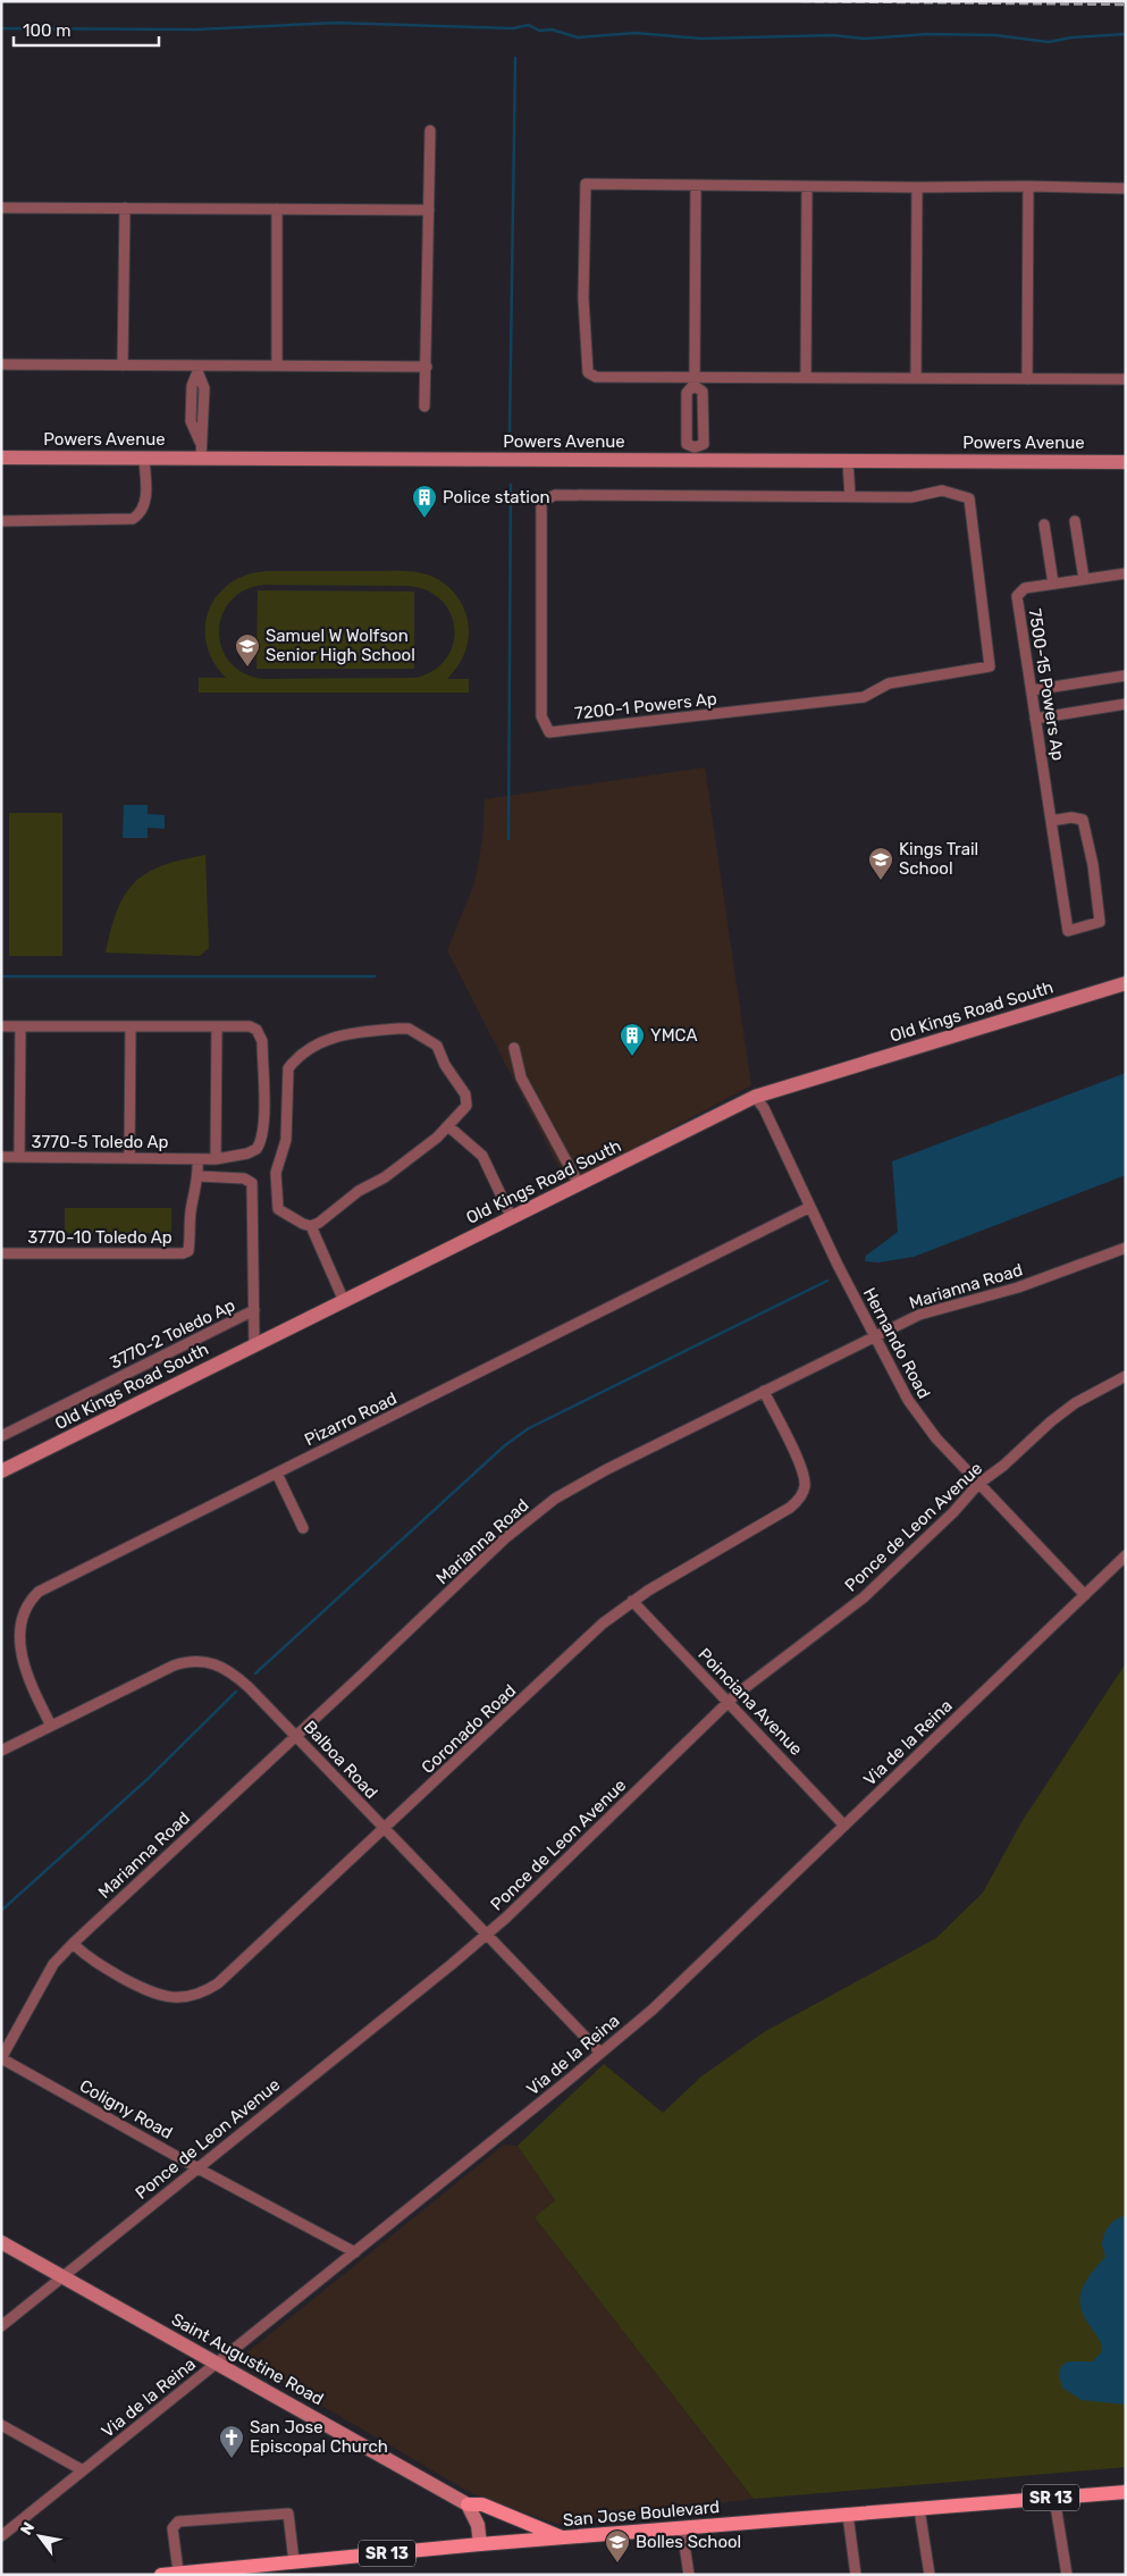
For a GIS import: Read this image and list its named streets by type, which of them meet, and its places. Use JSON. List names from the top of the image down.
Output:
{
  "streets": {
    "main road": ["SR 13", "San Jose Boulevard"],
    "street": [
      "Powers Avenue",
      "7500-15 Powers Ap",
      "7200-1 Powers Ap",
      "Old Kings Road South",
      "3770-5 Toledo Ap",
      "3770-10 Toledo Ap",
      "Marianna Road",
      "3770-2 Toledo Ap",
      "Hernando Road",
      "Pizarro Road",
      "Ponce de Leon Avenue",
      "Poinciana Avenue",
      "Coronado Road",
      "Via de la Reina",
      "Balboa Road",
      "Coligny Road",
      "Saint Augustine Road"
    ]
  },
  "crossings": [
    ["Old Kings Road South", "Hernando Road"],
    ["3770-5 Toledo Ap", "3770-10 Toledo Ap"],
    ["3770-10 Toledo Ap", "3770-2 Toledo Ap"],
    ["Marianna Road", "Hernando Road"],
    ["Marianna Road", "Coronado Road"],
    ["Marianna Road", "Balboa Road"],
    ["Marianna Road", "Coligny Road"],
    ["Hernando Road", "Pizarro Road"],
    ["Hernando Road", "Ponce de Leon Avenue"],
    ["Hernando Road", "Via de la Reina"],
    ["Pizarro Road", "Balboa Road"],
    ["Ponce de Leon Avenue", "Poinciana Avenue"],
    ["Ponce de Leon Avenue", "Balboa Road"],
    ["Ponce de Leon Avenue", "Coligny Road"],
    ["Ponce de Leon Avenue", "Saint Augustine Road"],
    ["Poinciana Avenue", "Coronado Road"],
    ["Poinciana Avenue", "Via de la Reina"],
    ["Coronado Road", "Balboa Road"],
    ["Via de la Reina", "Balboa Road"],
    ["Via de la Reina", "Coligny Road"],
    ["Via de la Reina", "Saint Augustine Road"]
  ],
  "places": {
    "building": ["Police station", "YMCA"],
    "school or university": ["Samuel W Wolfson Senior High School", "Kings Trail School", "Bolles School"],
    "church": ["San Jose Episcopal Church"]
  },
  "scale_bar": "100 m",
  "north": "top left"
}
